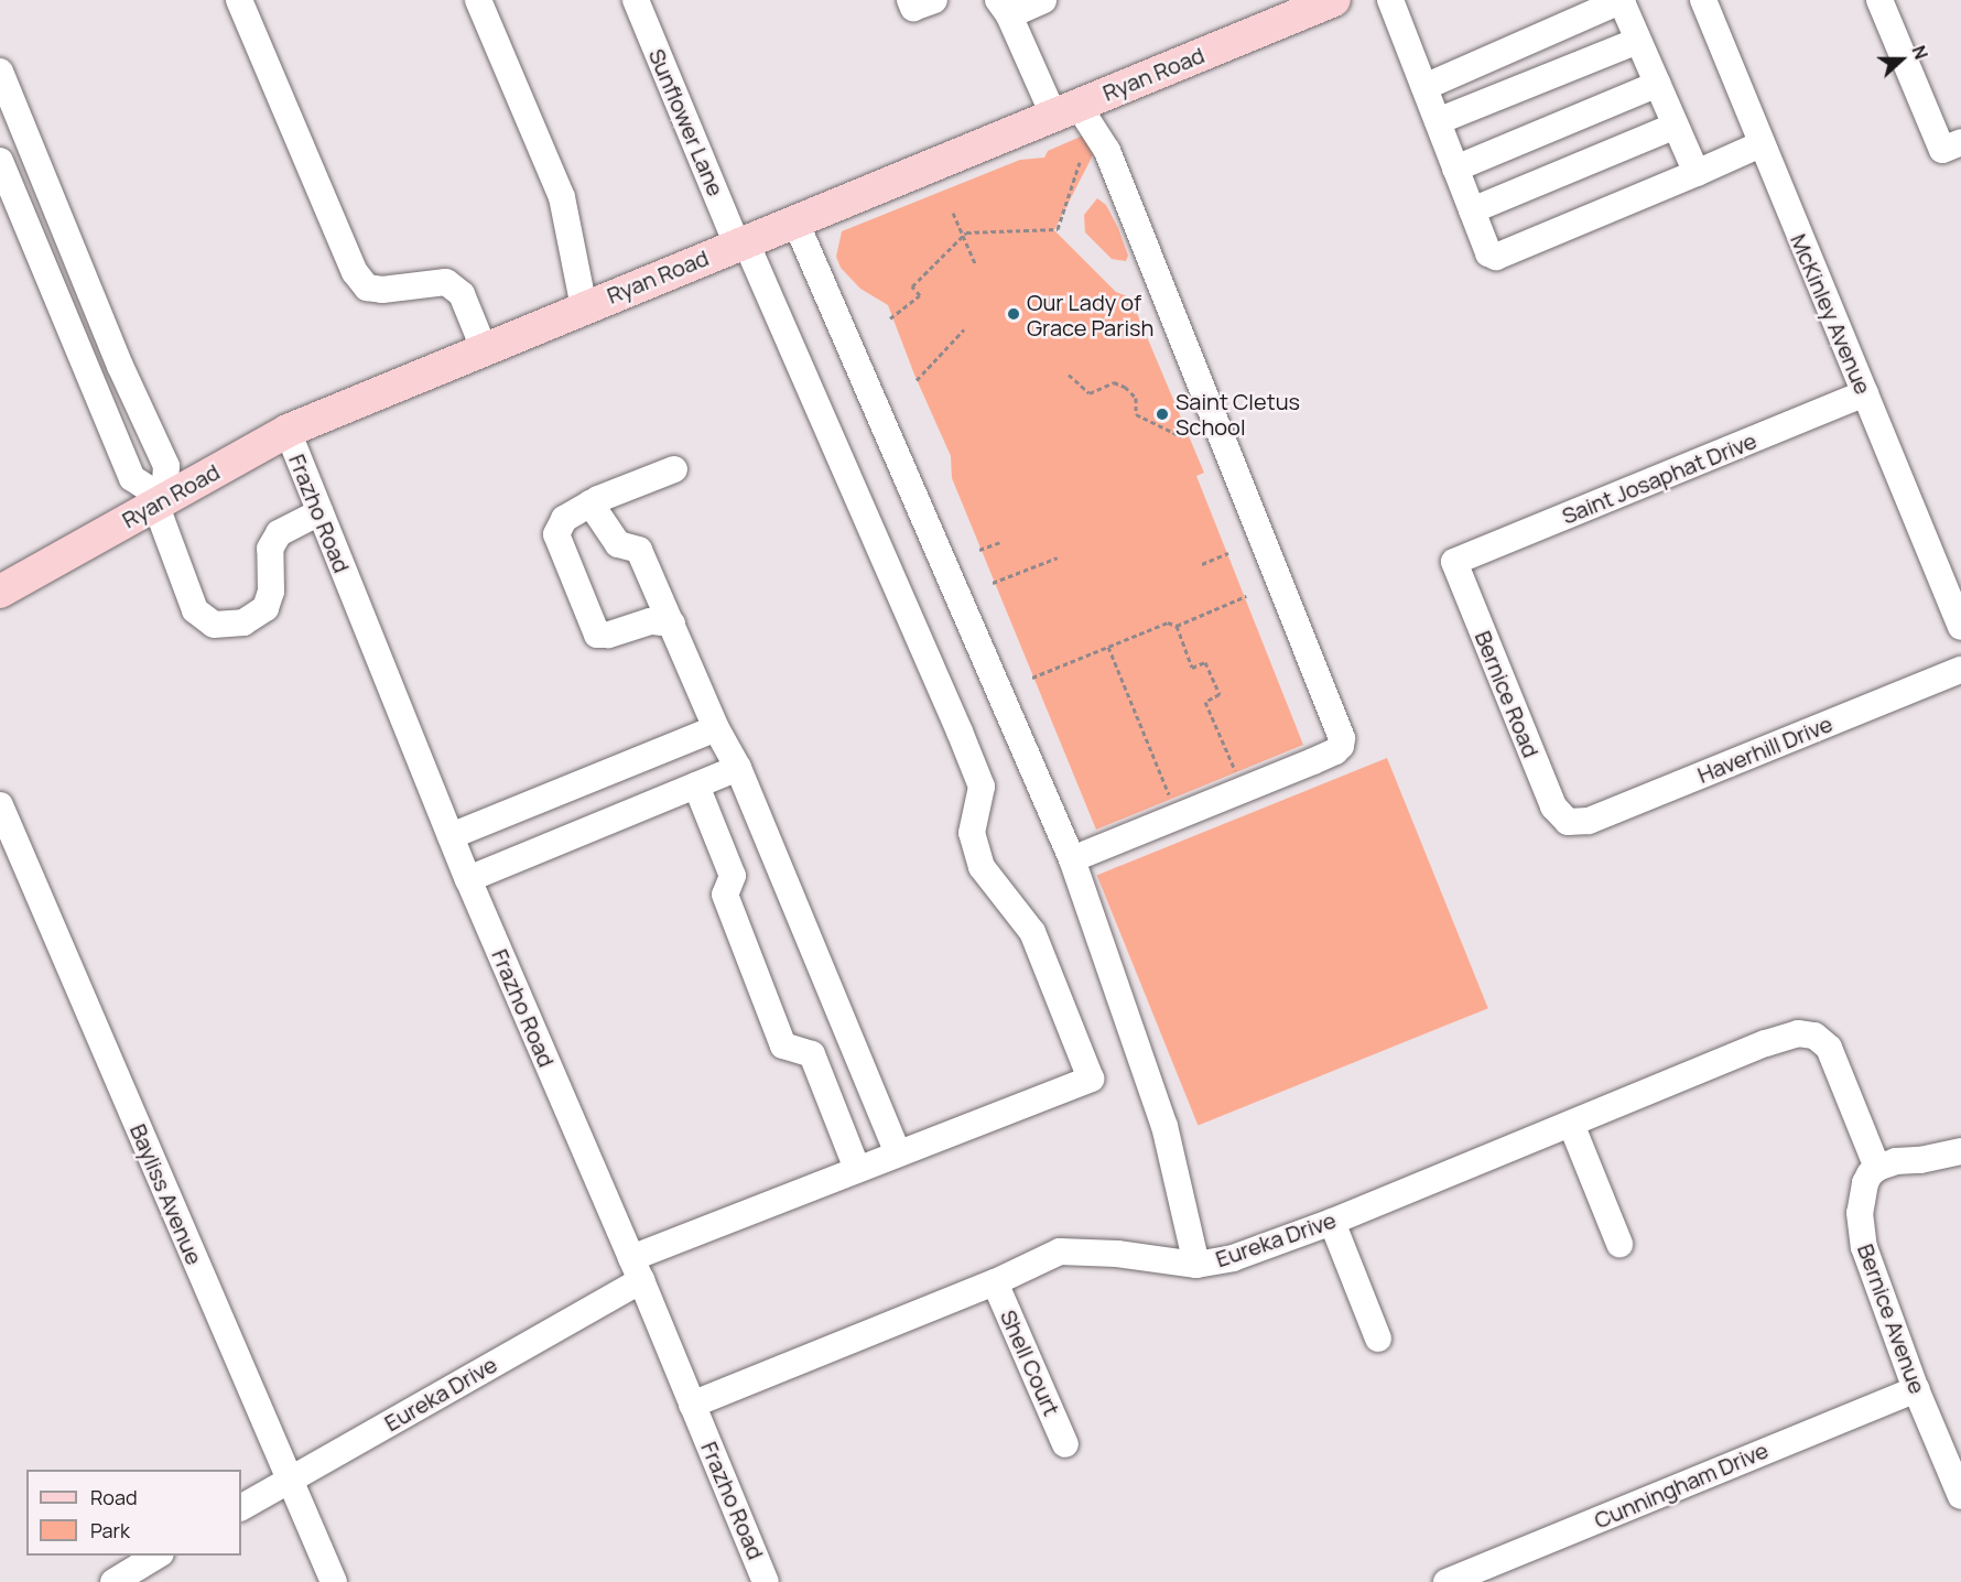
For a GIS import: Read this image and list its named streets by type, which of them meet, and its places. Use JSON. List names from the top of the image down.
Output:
{
  "streets": {
    "main road": ["Ryan Road"],
    "street": [
      "Sunflower Lane",
      "McKinley Avenue",
      "Saint Josaphat Drive",
      "Frazho Road",
      "Bernice Road",
      "Haverhill Drive",
      "Bayliss Avenue",
      "Eureka Drive",
      "Bernice Avenue",
      "Shell Court",
      "Cunningham Drive"
    ]
  },
  "crossings": [
    ["Ryan Road", "Sunflower Lane"],
    ["Ryan Road", "Frazho Road"],
    ["Sunflower Lane", "Eureka Drive"],
    ["McKinley Avenue", "Saint Josaphat Drive"],
    ["Saint Josaphat Drive", "Bernice Road"],
    ["Frazho Road", "Eureka Drive"],
    ["Bernice Road", "Haverhill Drive"],
    ["Bayliss Avenue", "Eureka Drive"],
    ["Eureka Drive", "Bernice Avenue"],
    ["Eureka Drive", "Shell Court"],
    ["Bernice Avenue", "Cunningham Drive"]
  ],
  "places": ["Our Lady of Grace Parish", "Saint Cletus School"],
  "legend": ["Road", "Park"],
  "north": "right"
}
